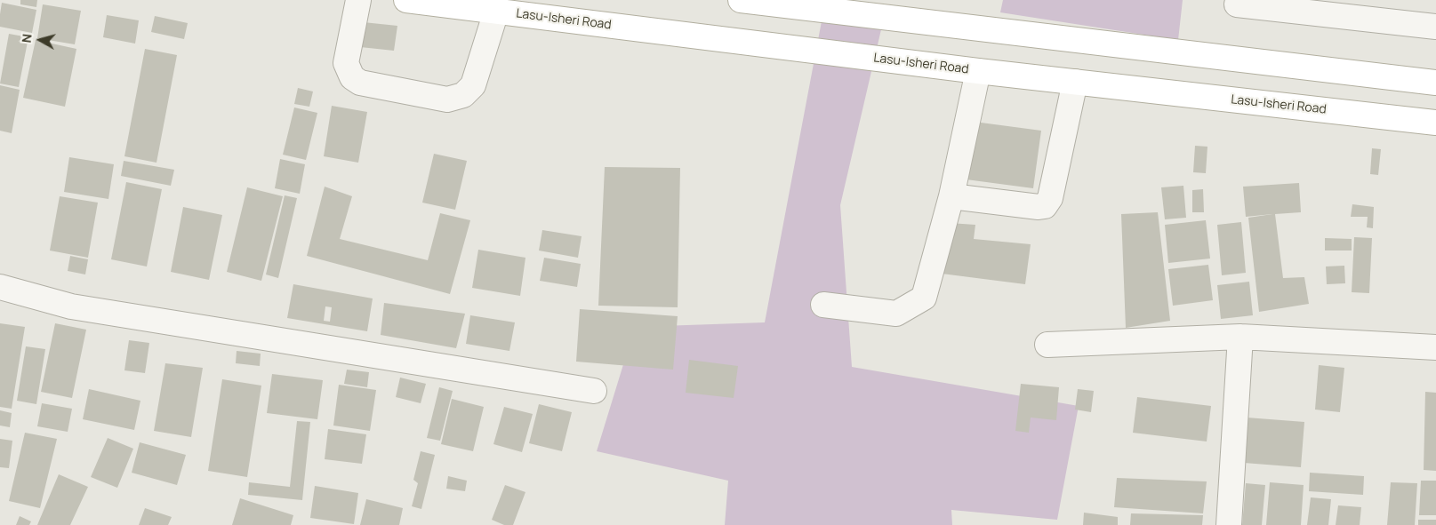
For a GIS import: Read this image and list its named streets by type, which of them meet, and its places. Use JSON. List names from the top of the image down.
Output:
{
  "streets": {
    "main road": ["Lasu-Isheri Road"]
  },
  "north": "left"
}
